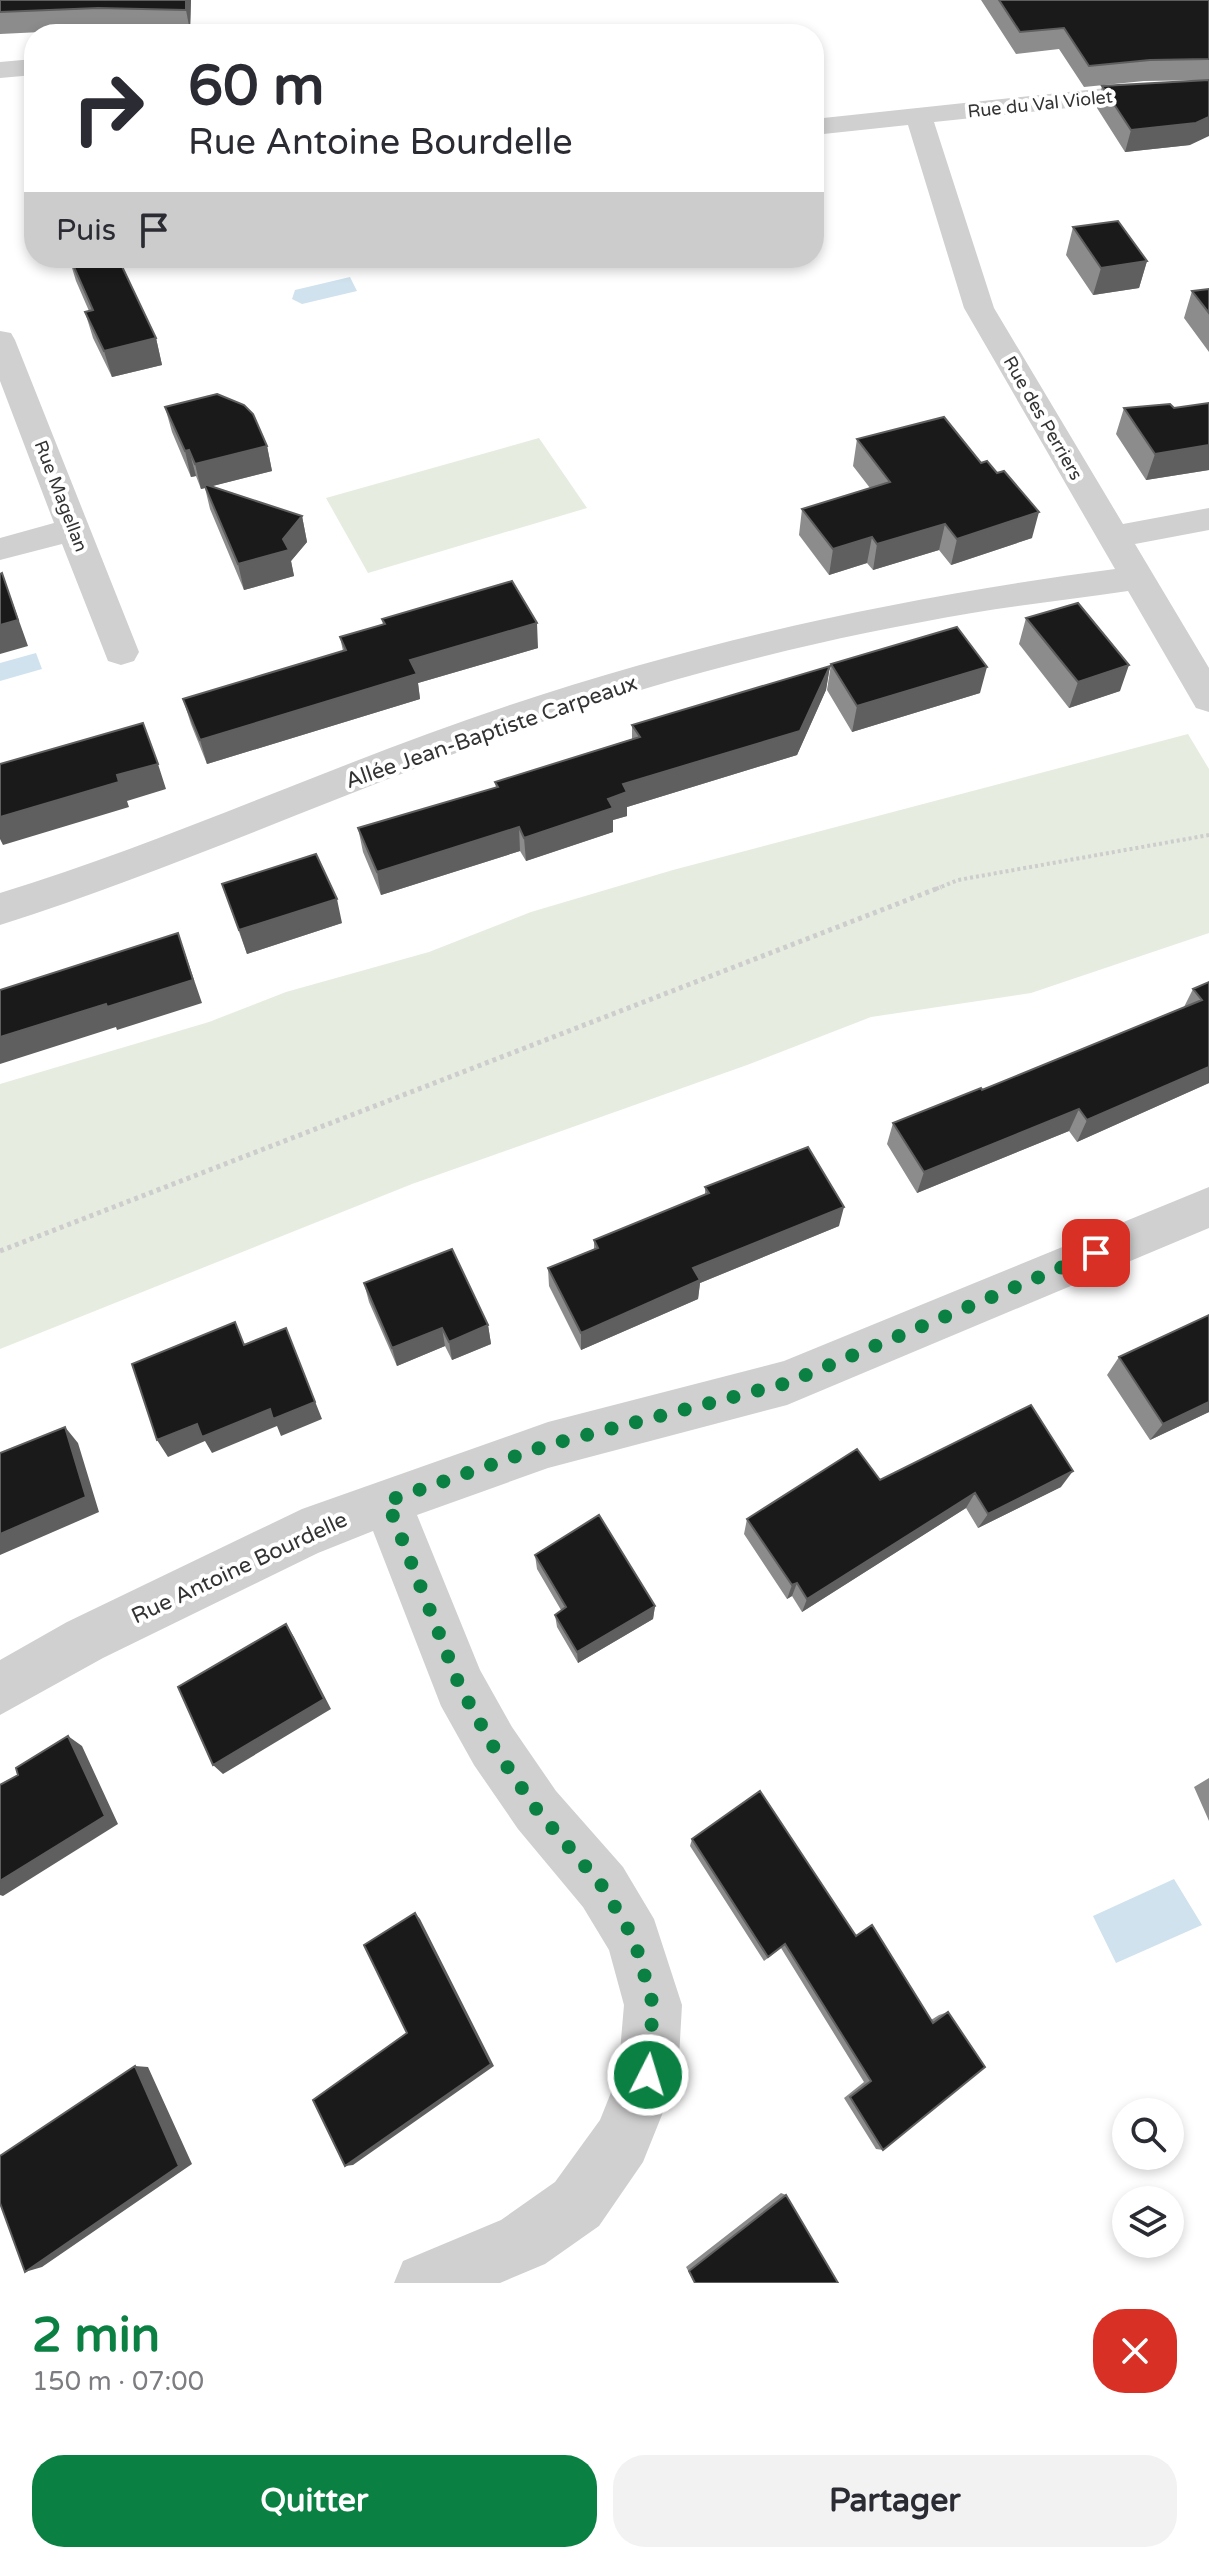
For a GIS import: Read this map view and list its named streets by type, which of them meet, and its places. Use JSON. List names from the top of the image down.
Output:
{
  "streets": {
    "street": [
      "Rue du Val Violet",
      "Rue des Perriers",
      "Rue Magellan",
      "Allée Jean-Baptiste Carpeaux",
      "Rue Antoine Bourdelle"
    ]
  },
  "crossings": [
    ["Rue du Val Violet", "Rue des Perriers"],
    ["Rue des Perriers", "Allée Jean-Baptiste Carpeaux"]
  ],
  "page": {
    "turn": ["60 m", "Rue Antoine Bourdelle"],
    "then": "Puis",
    "heading": ["2 min", "150 m · 07:00"],
    "buttons": ["Quitter", "Partager"]
  }
}
